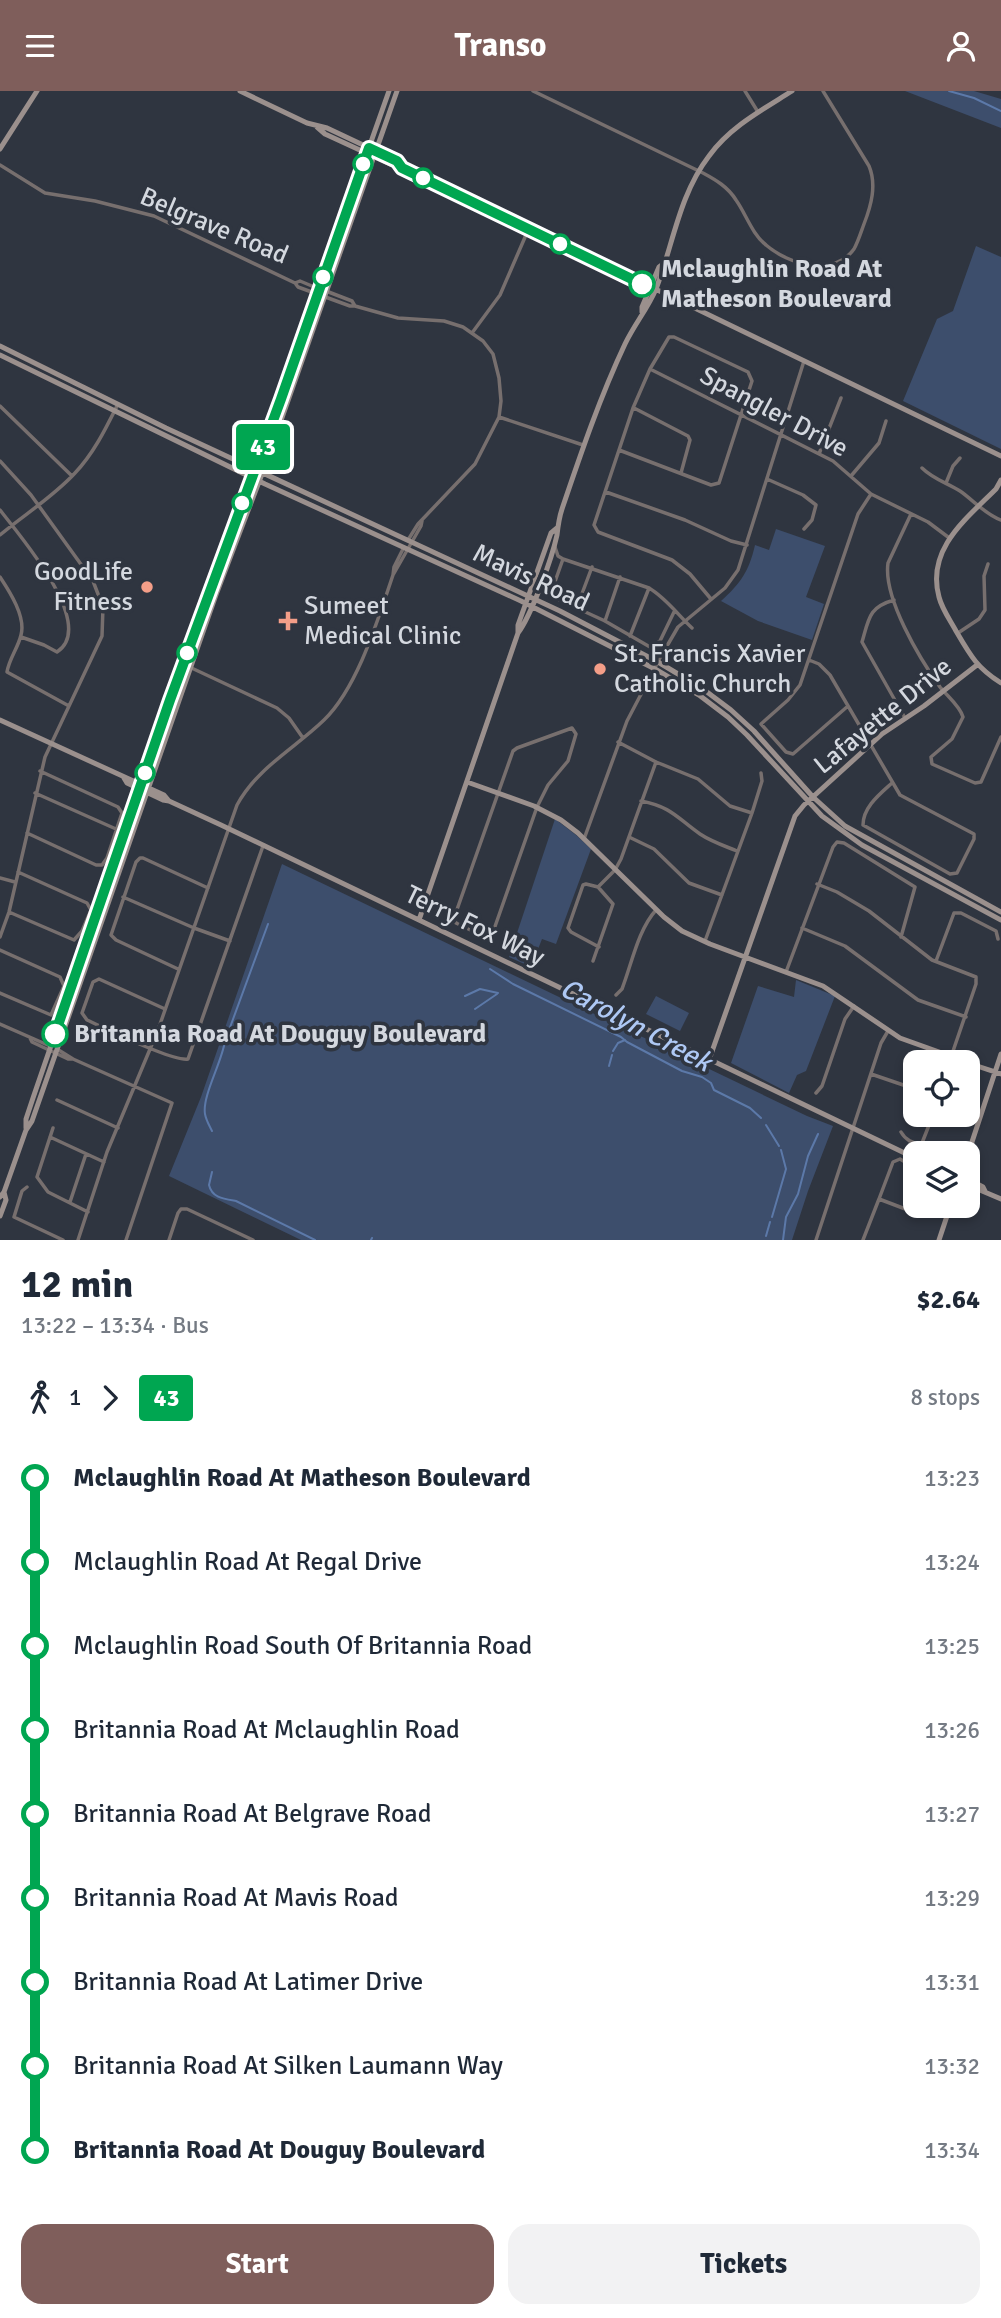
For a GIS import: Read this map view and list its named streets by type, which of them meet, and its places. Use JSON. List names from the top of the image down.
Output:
{
  "streets": {
    "street": [
      "Belgrave Road",
      "Spangler Drive",
      "Mavis Road",
      "Lafayette Drive",
      "Terry Fox Way"
    ]
  },
  "crossings": [
    ["Mavis Road", "Lafayette Drive"],
    ["Lafayette Drive", "Terry Fox Way"]
  ],
  "water": ["Carolyn Creek"],
  "places": {
    "other": [
      "Mclaughlin Road At Matheson Boulevard",
      "GoodLife Fitness",
      "St. Francis Xavier Catholic Church",
      "Britannia Road At Douguy Boulevard"
    ],
    "health": ["Sumeet Medical Clinic"]
  },
  "lines": ["bus line 43"],
  "page": {
    "header": "Transo",
    "on_map": "43",
    "heading": ["12 min", "13:22 – 13:34 · Bus", "$2.64"],
    "legs": ["1", "43", "8 stops"],
    "list": [
      {
        "name": "Mclaughlin Road At Matheson Boulevard",
        "value": "13:23"
      },
      {
        "name": "Mclaughlin Road At Regal Drive",
        "value": "13:24"
      },
      {
        "name": "Mclaughlin Road South Of Britannia Road",
        "value": "13:25"
      },
      {
        "name": "Britannia Road At Mclaughlin Road",
        "value": "13:26"
      },
      {
        "name": "Britannia Road At Belgrave Road",
        "value": "13:27"
      },
      {
        "name": "Britannia Road At Mavis Road",
        "value": "13:29"
      },
      {
        "name": "Britannia Road At Latimer Drive",
        "value": "13:31"
      },
      {
        "name": "Britannia Road At Silken Laumann Way",
        "value": "13:32"
      },
      {
        "name": "Britannia Road At Douguy Boulevard",
        "value": "13:34"
      }
    ],
    "buttons": ["Start", "Tickets"]
  }
}
